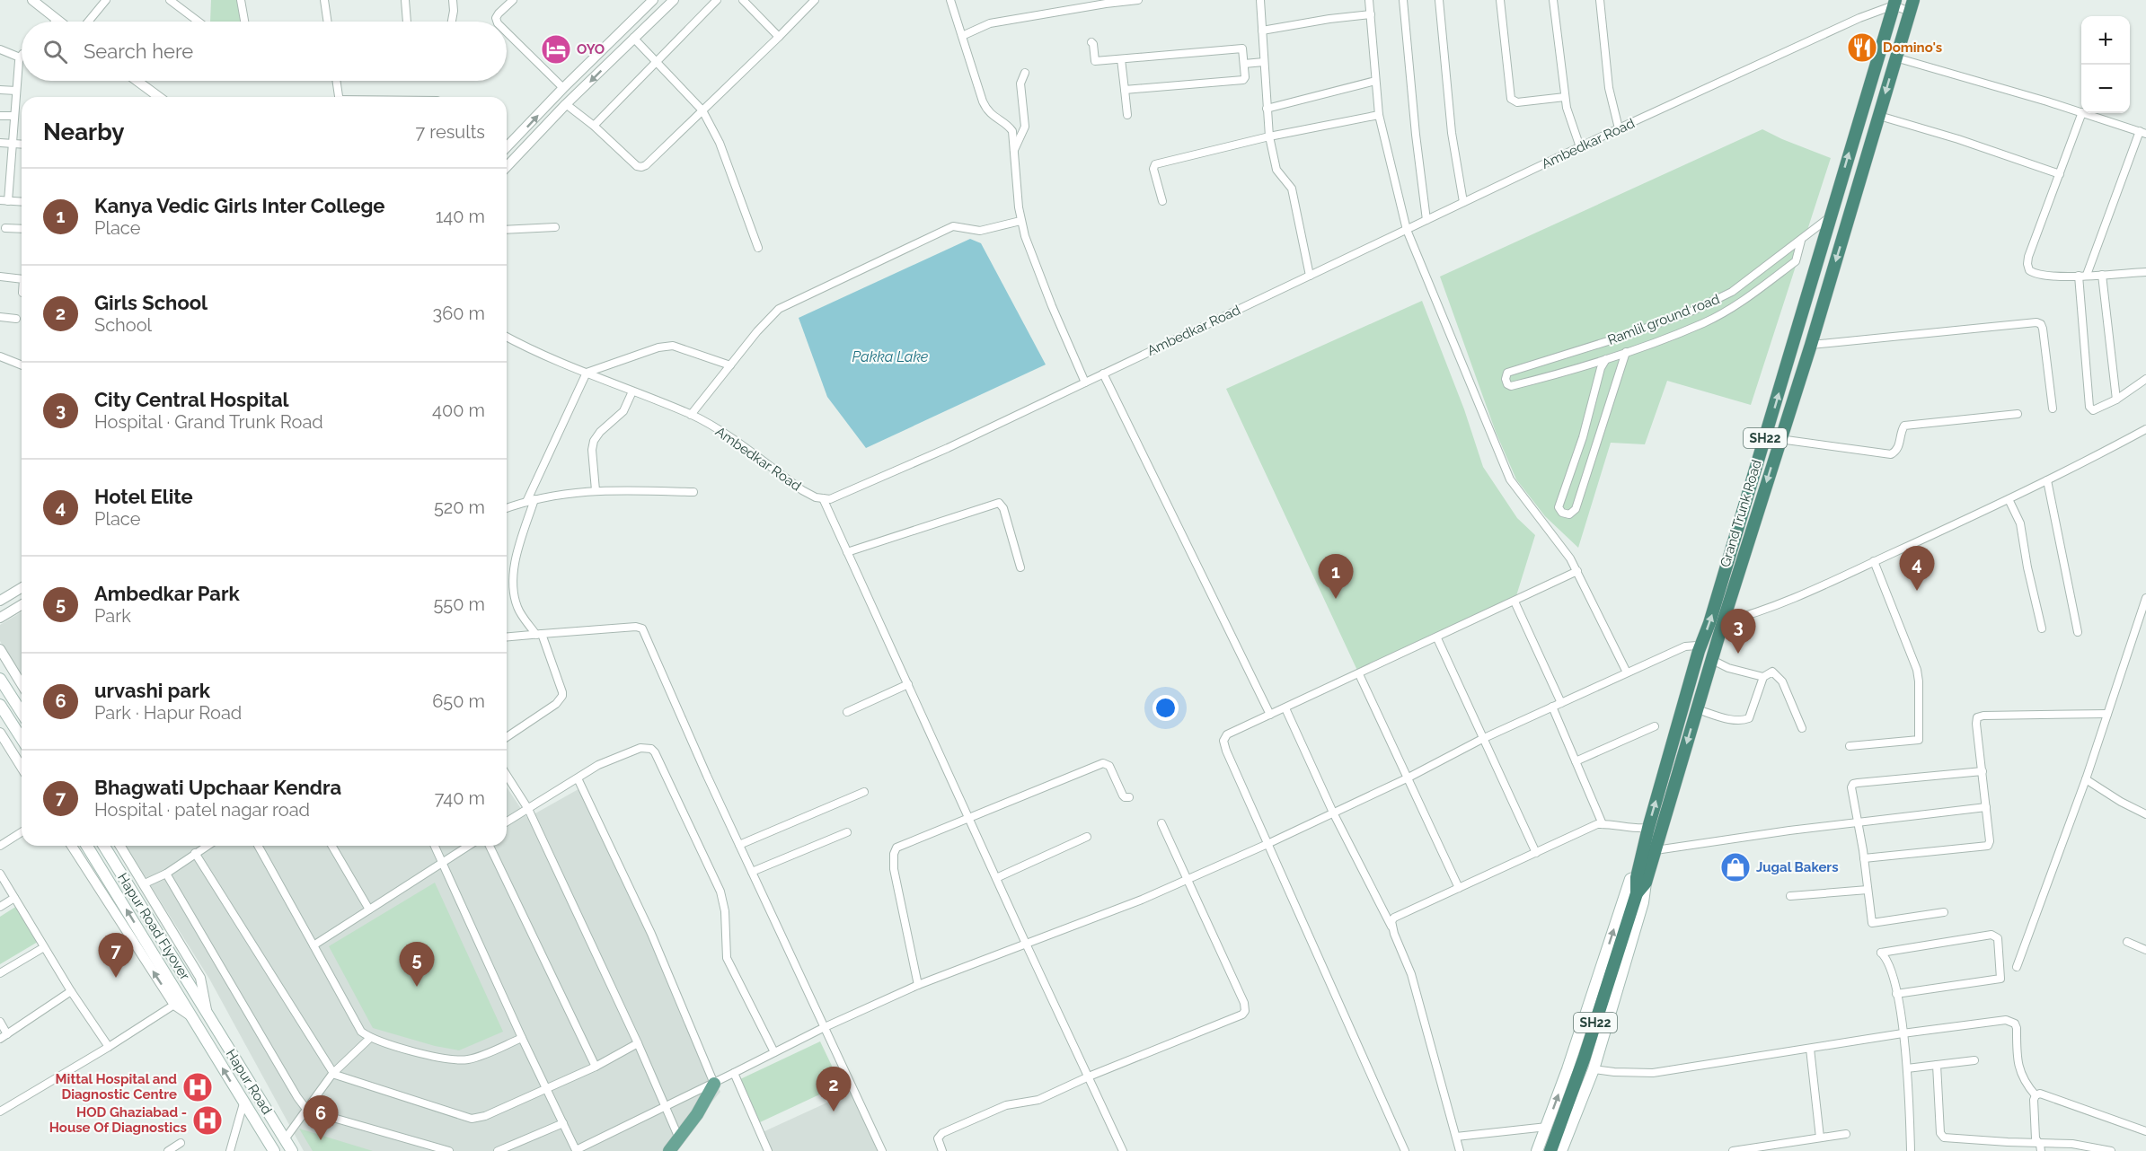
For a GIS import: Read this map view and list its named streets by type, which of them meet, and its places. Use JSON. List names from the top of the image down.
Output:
{
  "streets": {
    "highway": ["SH22", "Grand Trunk Road"],
    "main road": ["Hapur Road Flyover", "Hapur Road"],
    "street": ["Ambedkar Road", "Ramlil ground road"]
  },
  "crossings": [
    ["Ambedkar Road", "Grand Trunk Road"],
    ["Ramlil ground road", "Grand Trunk Road"],
    ["SH22", "Grand Trunk Road"],
    ["Hapur Road Flyover", "Hapur Road"]
  ],
  "water": ["Pakka Lake"],
  "places": {
    "restaurant": ["Domino's"],
    "hotel": ["OYO"],
    "shop": ["Jugal Bakers"],
    "hospital": ["Mittal Hospital and Diagnostic Centre", "HOD Ghaziabad - House Of Diagnostics"]
  },
  "page": {
    "map_buttons": ["+", "−"],
    "search": "Search here",
    "heading": ["Nearby", "7 results"],
    "list": [
      {
        "mark": "1",
        "name": "Kanya Vedic Girls Inter College",
        "note": "Place",
        "value": "140 m"
      },
      {
        "mark": "2",
        "name": "Girls School",
        "note": "School",
        "value": "360 m"
      },
      {
        "mark": "3",
        "name": "City Central Hospital",
        "note": "Hospital · Grand Trunk Road",
        "value": "400 m"
      },
      {
        "mark": "4",
        "name": "Hotel Elite",
        "note": "Place",
        "value": "520 m"
      },
      {
        "mark": "5",
        "name": "Ambedkar Park",
        "note": "Park",
        "value": "550 m"
      },
      {
        "mark": "6",
        "name": "urvashi park",
        "note": "Park · Hapur Road",
        "value": "650 m"
      },
      {
        "mark": "7",
        "name": "Bhagwati Upchaar Kendra",
        "note": "Hospital · patel nagar road",
        "value": "740 m"
      }
    ],
    "pins": [
      "4",
      "1",
      "3",
      "7",
      "5",
      "2",
      "6"
    ]
  }
}
